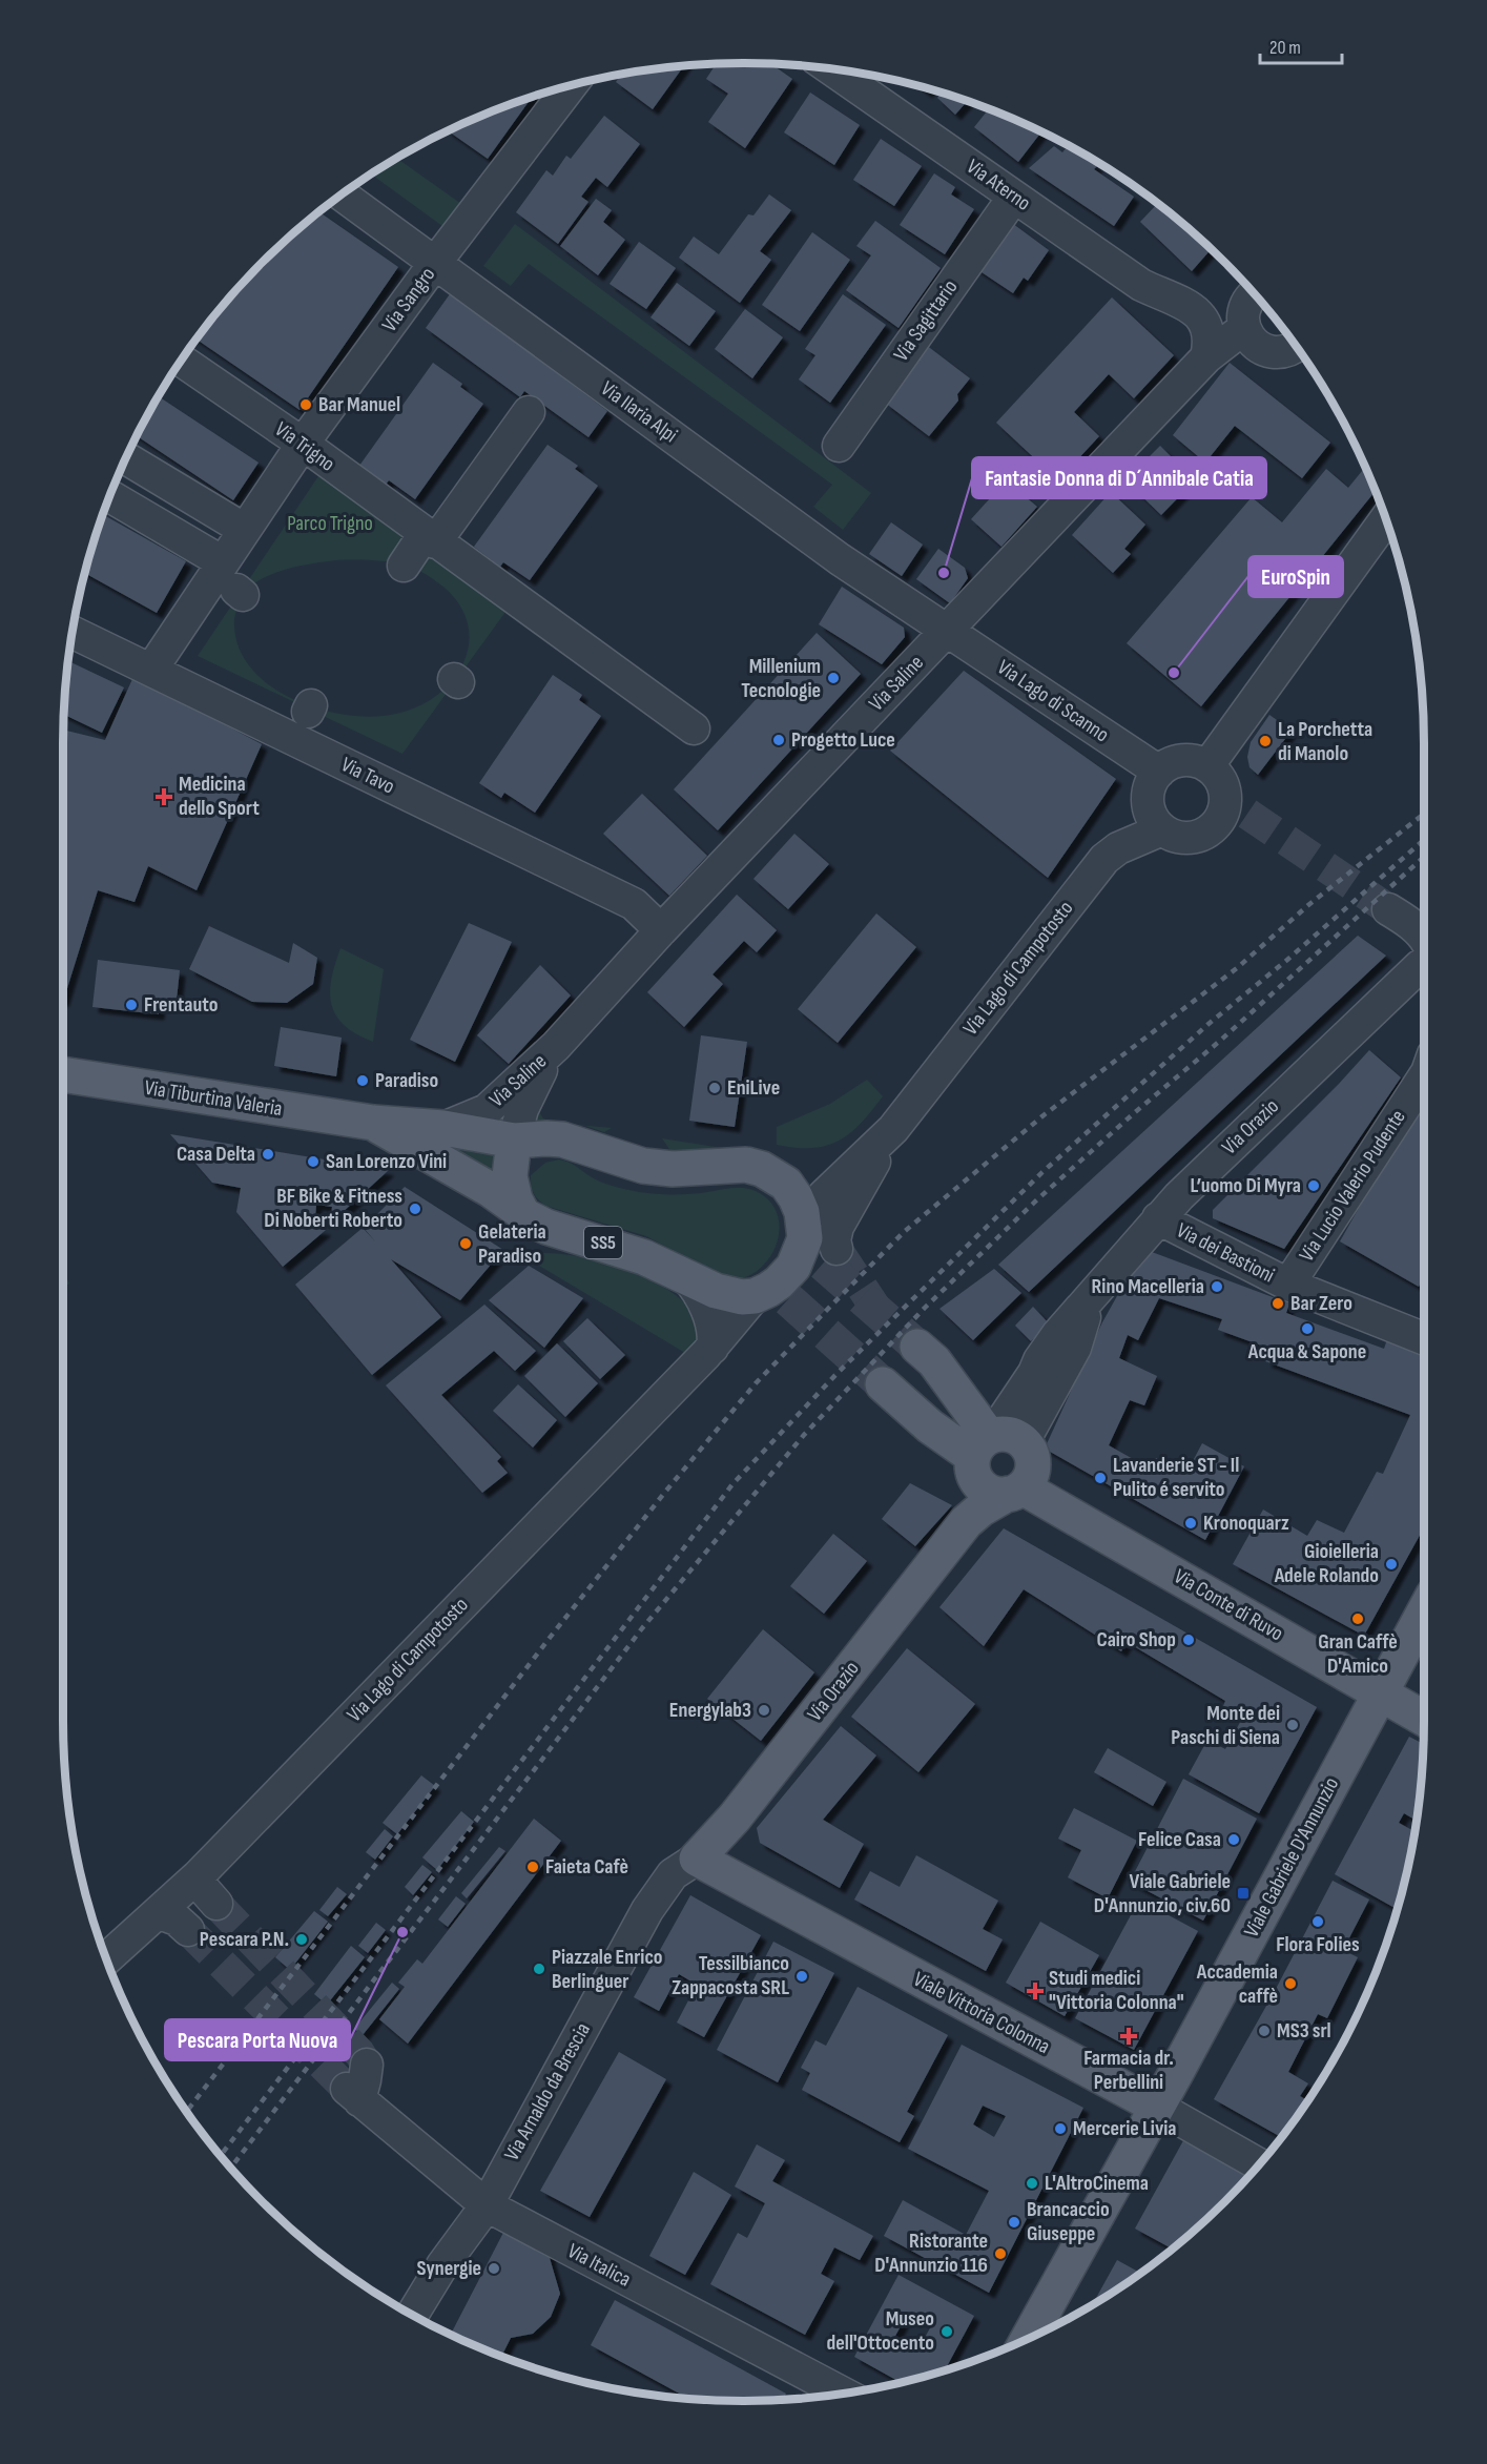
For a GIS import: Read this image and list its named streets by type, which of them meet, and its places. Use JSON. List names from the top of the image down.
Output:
{
  "streets": {
    "main road": [
      "Via Tiburtina Valeria",
      "Via Orazio",
      "SS5",
      "Via Conte di Ruvo",
      "Viale Gabriele D'Annunzio",
      "Viale Vittoria Colonna"
    ],
    "street": [
      "Via Aterno",
      "Via Sangro",
      "Via Sagittario",
      "Via Ilaria Alpi",
      "Via Trigno",
      "Via Saline",
      "Via Lago di Scanno",
      "Via Tavo",
      "Via Lago di Campotosto",
      "Via Lucio Valerio Pudente",
      "Via dei Bastioni",
      "Via Arnaldo da Brescia",
      "Via Italica"
    ]
  },
  "crossings": [
    ["Via Aterno", "Via Sagittario"],
    ["Via Aterno", "Via Saline"],
    ["Via Sangro", "Via Ilaria Alpi"],
    ["Via Sangro", "Via Trigno"],
    ["Via Sangro", "Via Tavo"],
    ["Via Ilaria Alpi", "Via Saline"],
    ["Via Ilaria Alpi", "Via Lago di Scanno"],
    ["Via Saline", "Via Lago di Scanno"],
    ["Via Saline", "Via Tavo"],
    ["Via Saline", "Via Tiburtina Valeria"],
    ["Via Saline", "SS5"],
    ["Via Lago di Scanno", "Via Lago di Campotosto"],
    ["Via Lago di Campotosto", "SS5"],
    ["Via Tiburtina Valeria", "SS5"],
    ["Via Orazio", "Via dei Bastioni"],
    ["Via Orazio", "Via Conte di Ruvo"],
    ["Via Orazio", "Viale Vittoria Colonna"],
    ["Via Orazio", "Via Arnaldo da Brescia"],
    ["Via Lucio Valerio Pudente", "Via dei Bastioni"],
    ["Via Conte di Ruvo", "Viale Gabriele D'Annunzio"],
    ["Viale Gabriele D'Annunzio", "Viale Vittoria Colonna"],
    ["Viale Vittoria Colonna", "Via Arnaldo da Brescia"],
    ["Via Arnaldo da Brescia", "Via Italica"]
  ],
  "parks": ["Parco Trigno"],
  "places": {
    "other": [
      "Bar Manuel",
      "Fantasie Donna di D´Annibale Catia",
      "EuroSpin",
      "Millenium Tecnologie",
      "Progetto Luce",
      "La Porchetta di Manolo",
      "Frentauto",
      "Paradiso",
      "EniLive",
      "Casa Delta",
      "San Lorenzo Vini",
      "L’uomo Di Myra",
      "BF Bike & Fitness Di Noberti Roberto",
      "Gelateria Paradiso",
      "Rino Macelleria",
      "Bar Zero",
      "Acqua & Sapone",
      "Lavanderie ST - Il Pulito é servito",
      "Kronoquarz",
      "Gioielleria Adele Rolando",
      "Gran Caffè D'Amico",
      "Cairo Shop",
      "Energylab3",
      "Monte dei Paschi di Siena",
      "Felice Casa",
      "Faieta Cafè",
      "Flora Folies",
      "Pescara Porta Nuova",
      "Pescara P.N.",
      "Piazzale Enrico Berlinguer",
      "Tessilbianco Zappacosta SRL",
      "Accademia caffè",
      "MS3 srl",
      "Mercerie Livia",
      "L'AltroCinema",
      "Brancaccio Giuseppe",
      "Ristorante D'Annunzio 116",
      "Synergie",
      "Museo dell'Ottocento"
    ],
    "health": ["Medicina dello Sport", "Studi medici \"Vittoria Colonna\"", "Farmacia dr. Perbellini"],
    "transit": ["Viale Gabriele D'Annunzio, civ.60"]
  },
  "scale_bar": "20 m"
}
